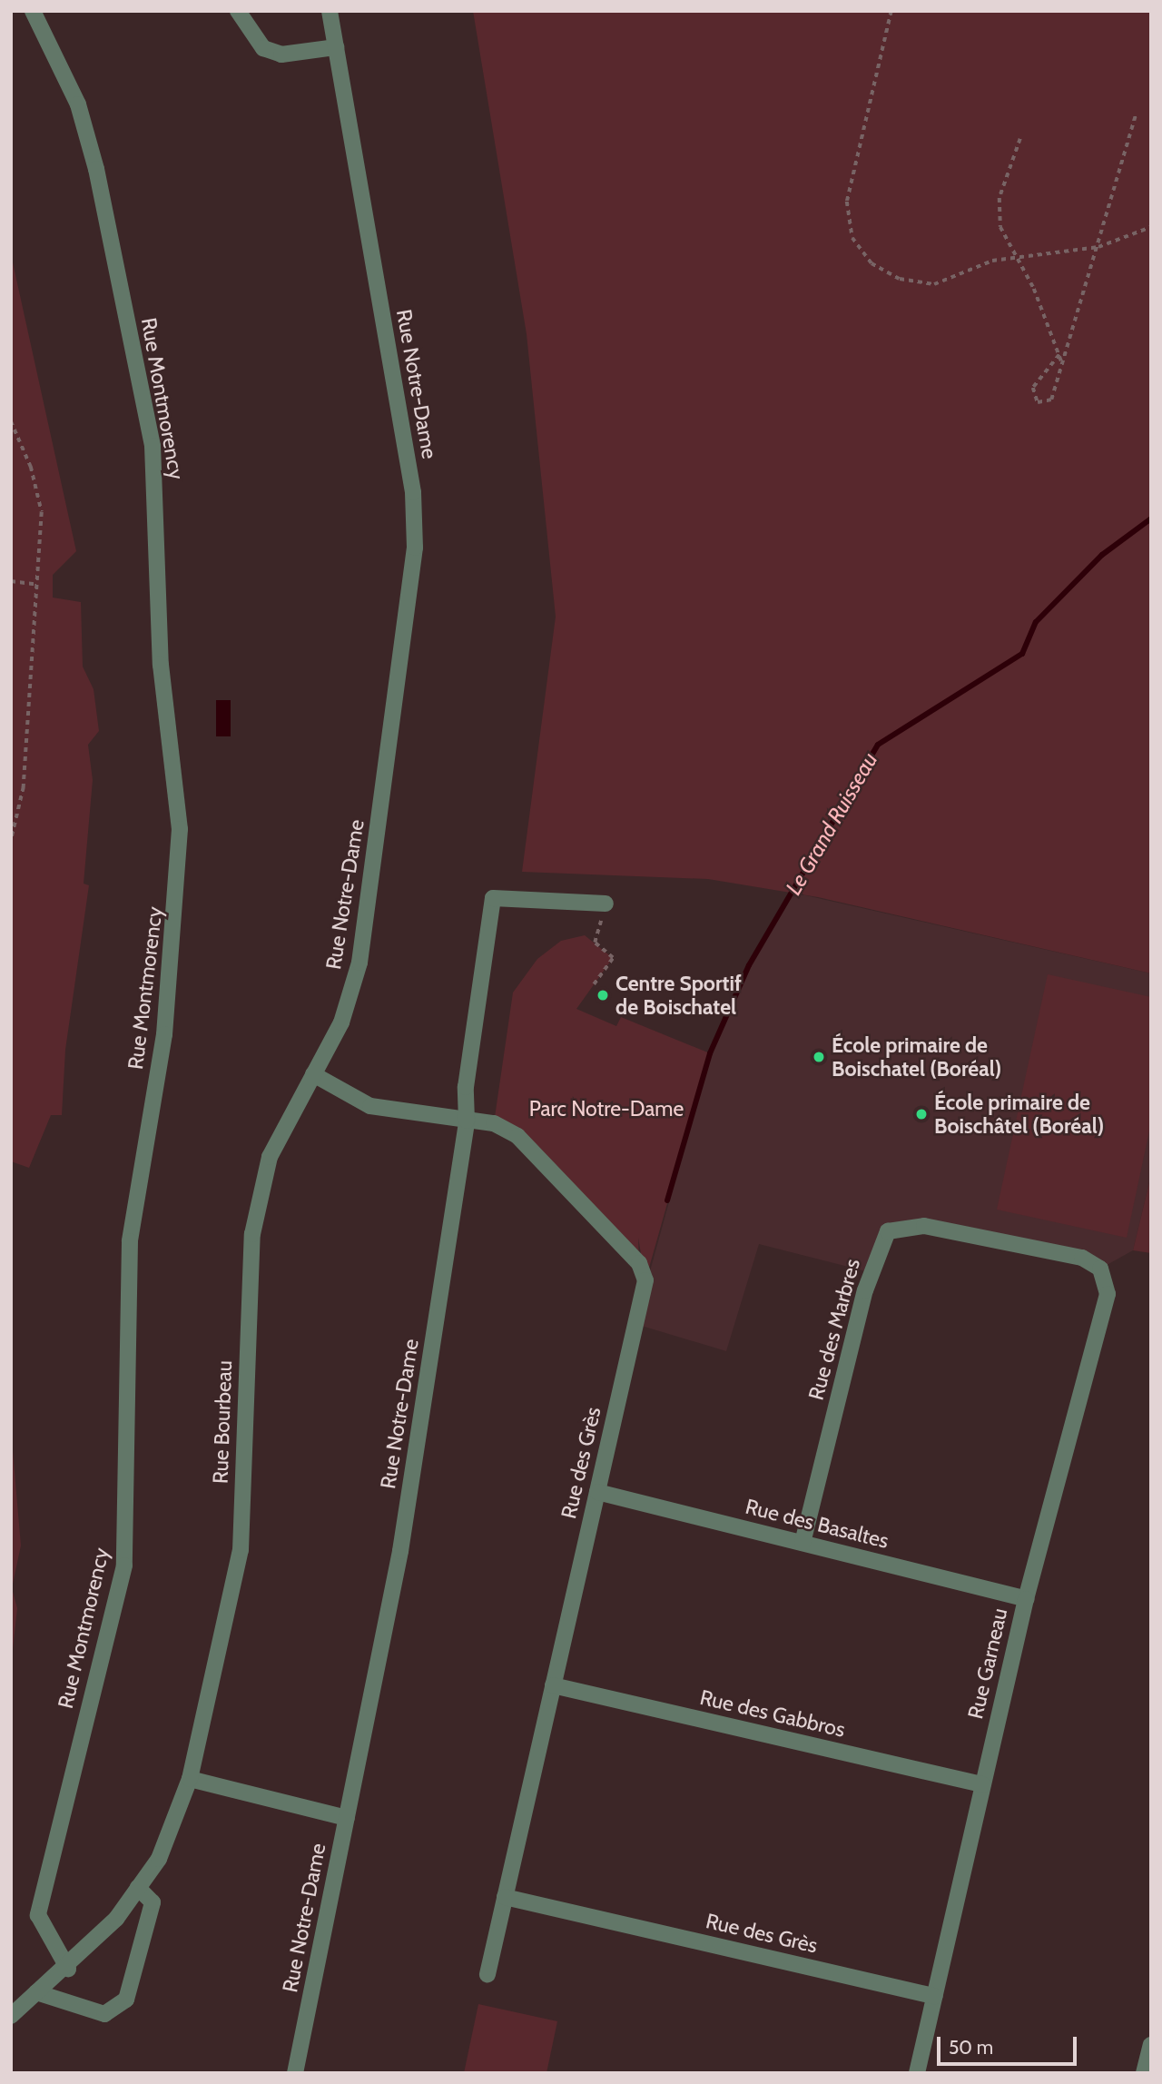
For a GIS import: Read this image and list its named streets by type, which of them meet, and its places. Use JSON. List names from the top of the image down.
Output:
{
  "streets": {
    "street": [
      "Rue Notre-Dame",
      "Rue Montmorency",
      "Rue des Marbres",
      "Rue Bourbeau",
      "Rue des Grès",
      "Rue des Basaltes",
      "Rue Garneau",
      "Rue des Gabbros"
    ]
  },
  "crossings": [
    ["Rue Notre-Dame", "Rue Bourbeau"],
    ["Rue Notre-Dame", "Rue des Grès"],
    ["Rue Montmorency", "Rue Bourbeau"],
    ["Rue des Marbres", "Rue des Basaltes"],
    ["Rue des Marbres", "Rue Garneau"],
    ["Rue des Grès", "Rue des Basaltes"],
    ["Rue des Grès", "Rue Garneau"],
    ["Rue des Grès", "Rue des Gabbros"],
    ["Rue des Basaltes", "Rue Garneau"],
    ["Rue Garneau", "Rue des Gabbros"]
  ],
  "water": ["Le Grand Ruisseau"],
  "parks": ["Parc Notre-Dame"],
  "places": ["Centre Sportif de Boischatel", "École primaire de Boischatel (Boréal)", "École primaire de Boischâtel (Boréal)"],
  "scale_bar": "50 m"
}
